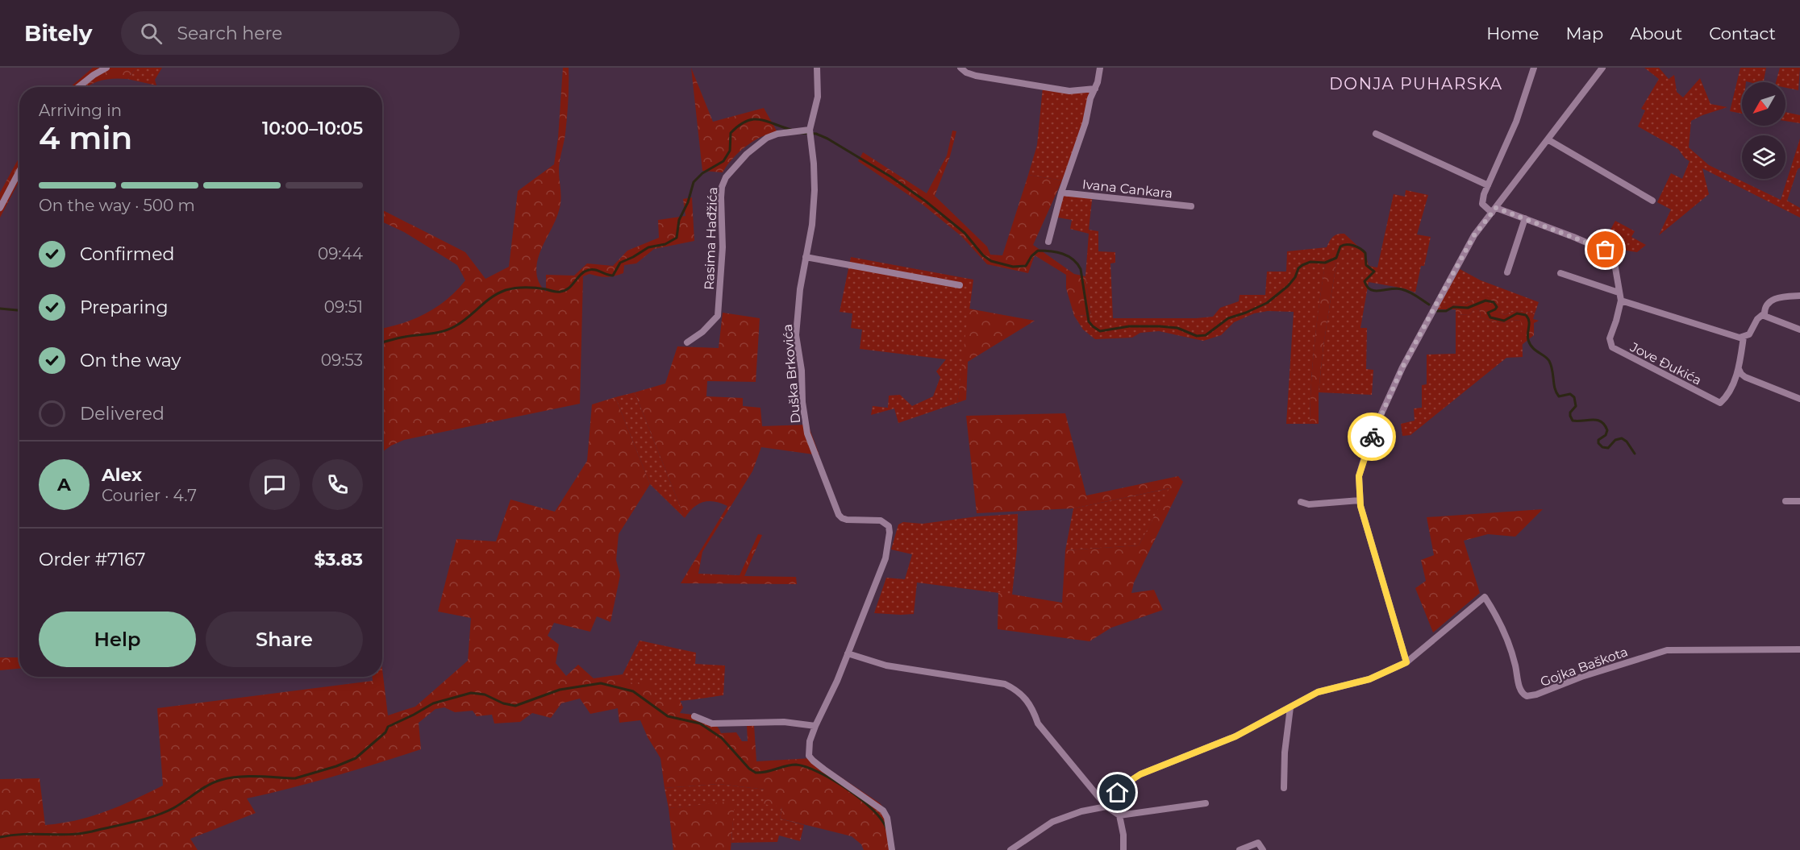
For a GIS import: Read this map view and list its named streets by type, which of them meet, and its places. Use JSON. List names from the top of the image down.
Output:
{
  "streets": {
    "street": [
      "Ivana Cankara",
      "Rasima Hađžića",
      "Jove Đukića",
      "Duška Brkovića",
      "Gojka Baškota"
    ]
  },
  "crossings": [
    ["Rasima Hađžića", "Duška Brkovića"]
  ],
  "districts": ["DONJA PUHARSKA"],
  "north": "bottom left",
  "page": {
    "header": "Bitely",
    "search": "Search here",
    "nav": [
      "Home",
      "Map",
      "About",
      "Contact"
    ],
    "heading": ["4 min", "Arriving in", "10:00–10:05"],
    "panel": [
      "Alex",
      "Courier · 4.7",
      "Order #7167",
      "$3.83"
    ],
    "bar": "On the way · 500 m",
    "list": [
      ["Confirmed", "09:44"],
      ["Preparing", "09:51"],
      ["On the way", "09:53"],
      "Delivered"
    ],
    "round": "A",
    "buttons": ["Help", "Share"]
  }
}
